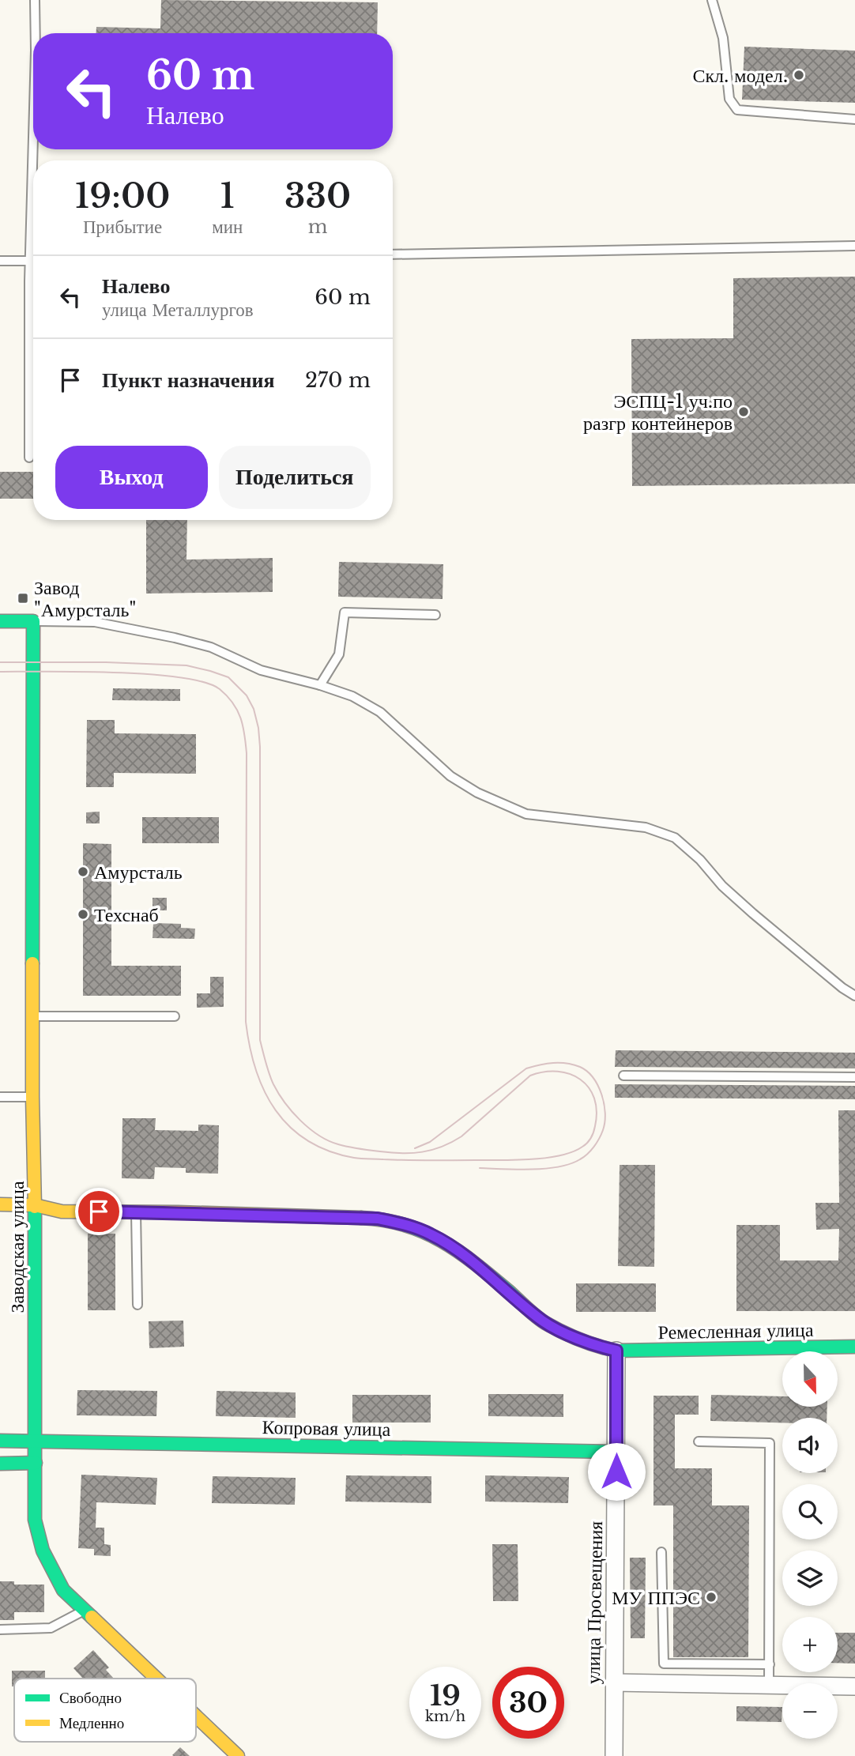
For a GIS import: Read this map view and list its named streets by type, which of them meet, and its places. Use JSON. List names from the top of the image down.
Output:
{
  "streets": {
    "street": [
      "Заводская улица",
      "Ремесленная улица",
      "Копровая улица",
      "улица Просвещения"
    ]
  },
  "crossings": [
    ["Заводская улица", "Ремесленная улица"],
    ["Заводская улица", "Копровая улица"],
    ["Ремесленная улица", "улица Просвещения"],
    ["Копровая улица", "улица Просвещения"]
  ],
  "places": {
    "other": [
      "Скл. модел.",
      "ЭСПЦ-1 уч.по разгр контейнеров",
      "Амурсталь",
      "Техснаб",
      "МУ ППЭС"
    ],
    "transit": ["Завод \"Амурсталь\""]
  },
  "legend": ["Свободно", "Медленно"],
  "north": "bottom",
  "page": {
    "turn": ["60 m", "Налево"],
    "eta": [
      "19:00",
      "Прибытие",
      "1",
      "мин",
      "330",
      "m"
    ],
    "list": [
      {
        "name": "Налево",
        "note": "улица Металлургов",
        "value": "60 m"
      },
      {
        "name": "Пункт назначения",
        "value": "270 m"
      }
    ],
    "buttons": ["Выход", "Поделиться"],
    "map_buttons": ["+", "−"],
    "speed": "19 km/h",
    "limit": "30"
  }
}
